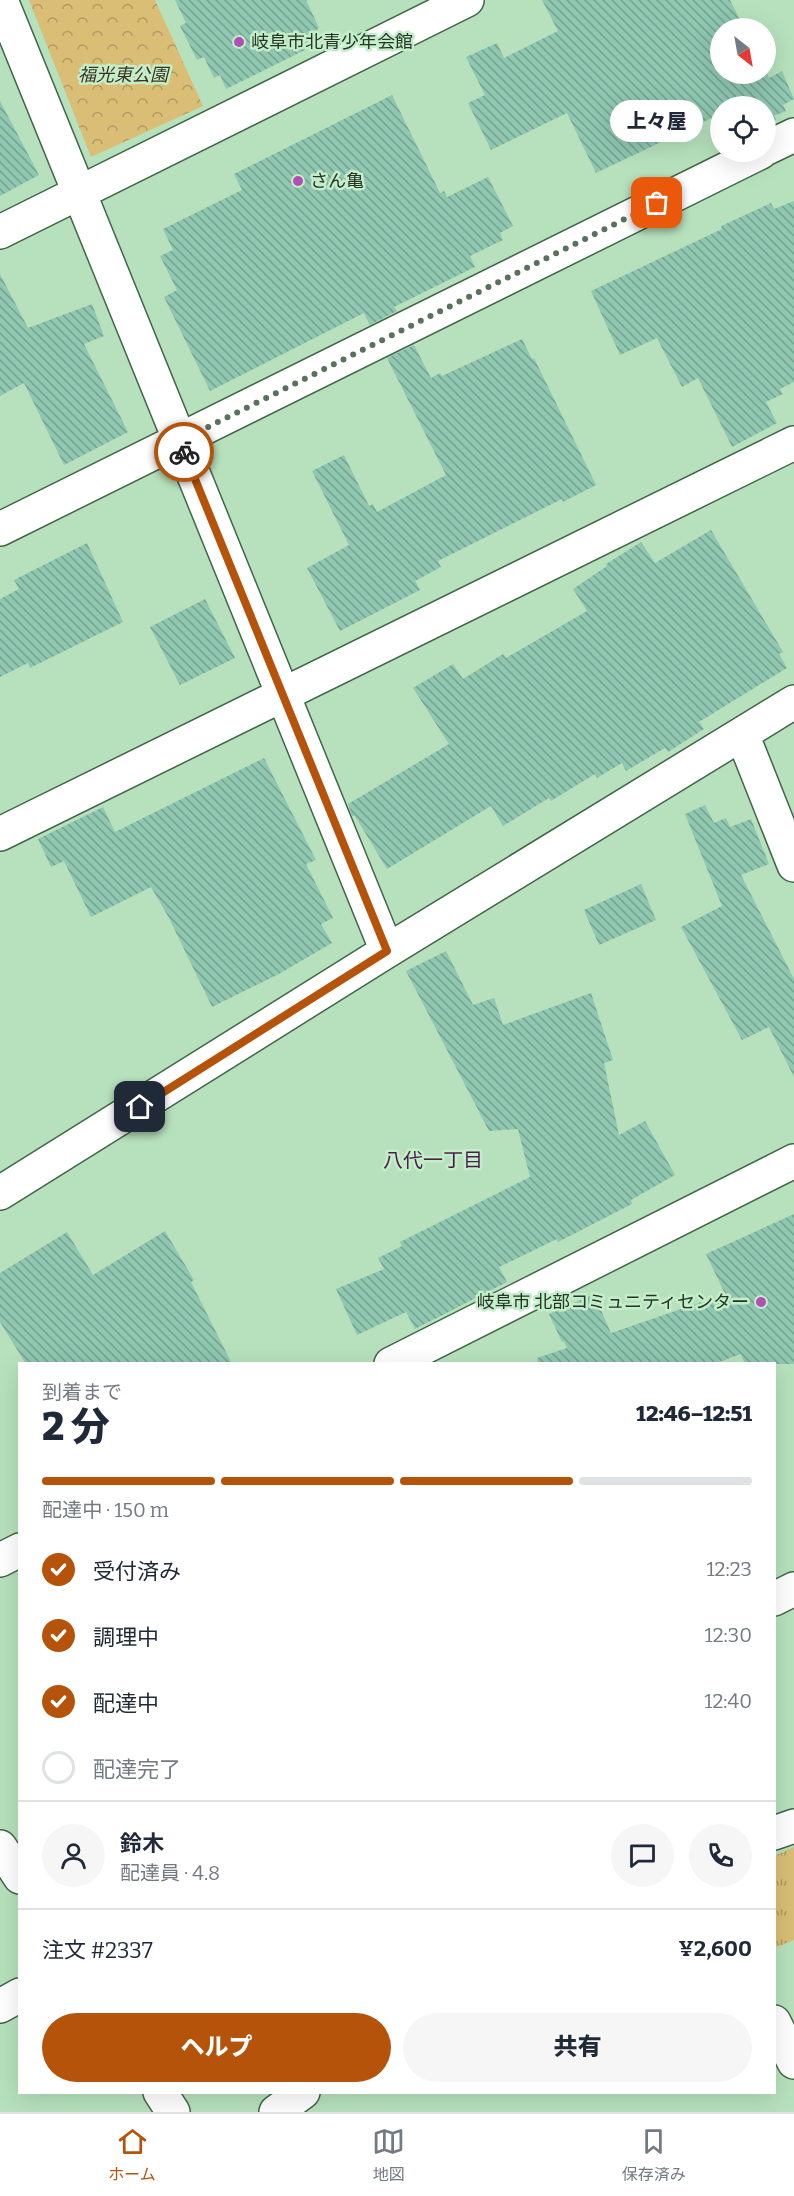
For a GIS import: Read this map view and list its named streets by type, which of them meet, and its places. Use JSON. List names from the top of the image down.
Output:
{
  "districts": ["八代一丁目"],
  "parks": ["福光東公園"],
  "places": [
    "岐阜市北青少年会館",
    "さん亀",
    "上々屋",
    "岐阜市 北部コミュニティセンター"
  ],
  "north": "bottom right",
  "page": {
    "bubble": "上々屋",
    "heading": ["2 分", "到着まで", "12:46–12:51"],
    "panel": [
      "鈴木",
      "配達員 · 4.8",
      "注文 #2337",
      "¥2,600"
    ],
    "bar": "配達中 · 150 m",
    "list": [
      ["受付済み", "12:23"],
      ["調理中", "12:30"],
      ["配達中", "12:40"],
      "配達完了"
    ],
    "buttons": ["ヘルプ", "共有"],
    "tabs": ["ホーム", "地図", "保存済み"]
  }
}
